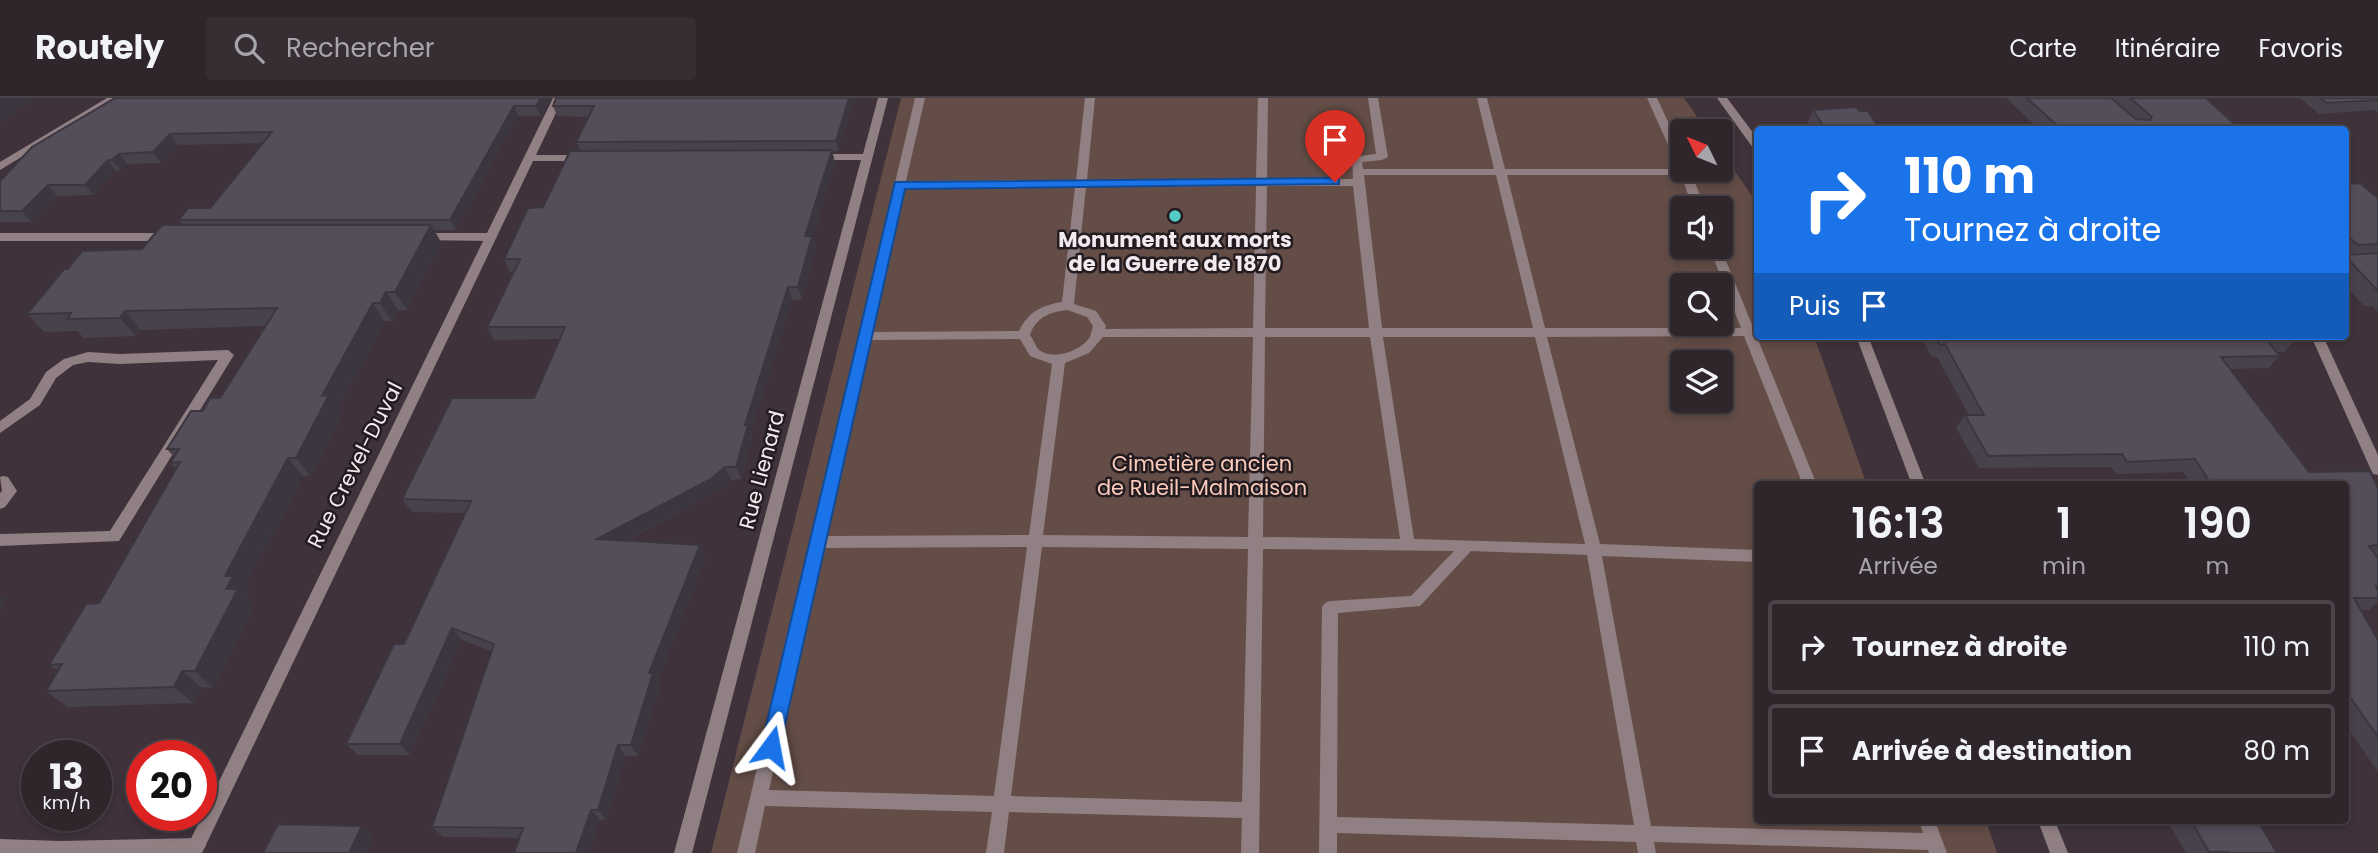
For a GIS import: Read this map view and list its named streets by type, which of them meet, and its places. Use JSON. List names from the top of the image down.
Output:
{
  "streets": {
    "street": ["Rue Crevel-Duval", "Rue Lienard"]
  },
  "parks": ["Cimetière ancien de Rueil-Malmaison"],
  "places": ["Monument aux morts de la Guerre de 1870"],
  "north": "top left",
  "page": {
    "header": "Routely",
    "search": "Rechercher",
    "nav": ["Carte", "Itinéraire", "Favoris"],
    "turn": ["110 m", "Tournez à droite"],
    "then": "Puis",
    "eta": [
      "16:13",
      "Arrivée",
      "1",
      "min",
      "190",
      "m"
    ],
    "list": [
      {
        "name": "Tournez à droite",
        "value": "110 m"
      },
      {
        "name": "Arrivée à destination",
        "value": "80 m"
      }
    ],
    "speed": "13 km/h",
    "limit": "20"
  }
}
